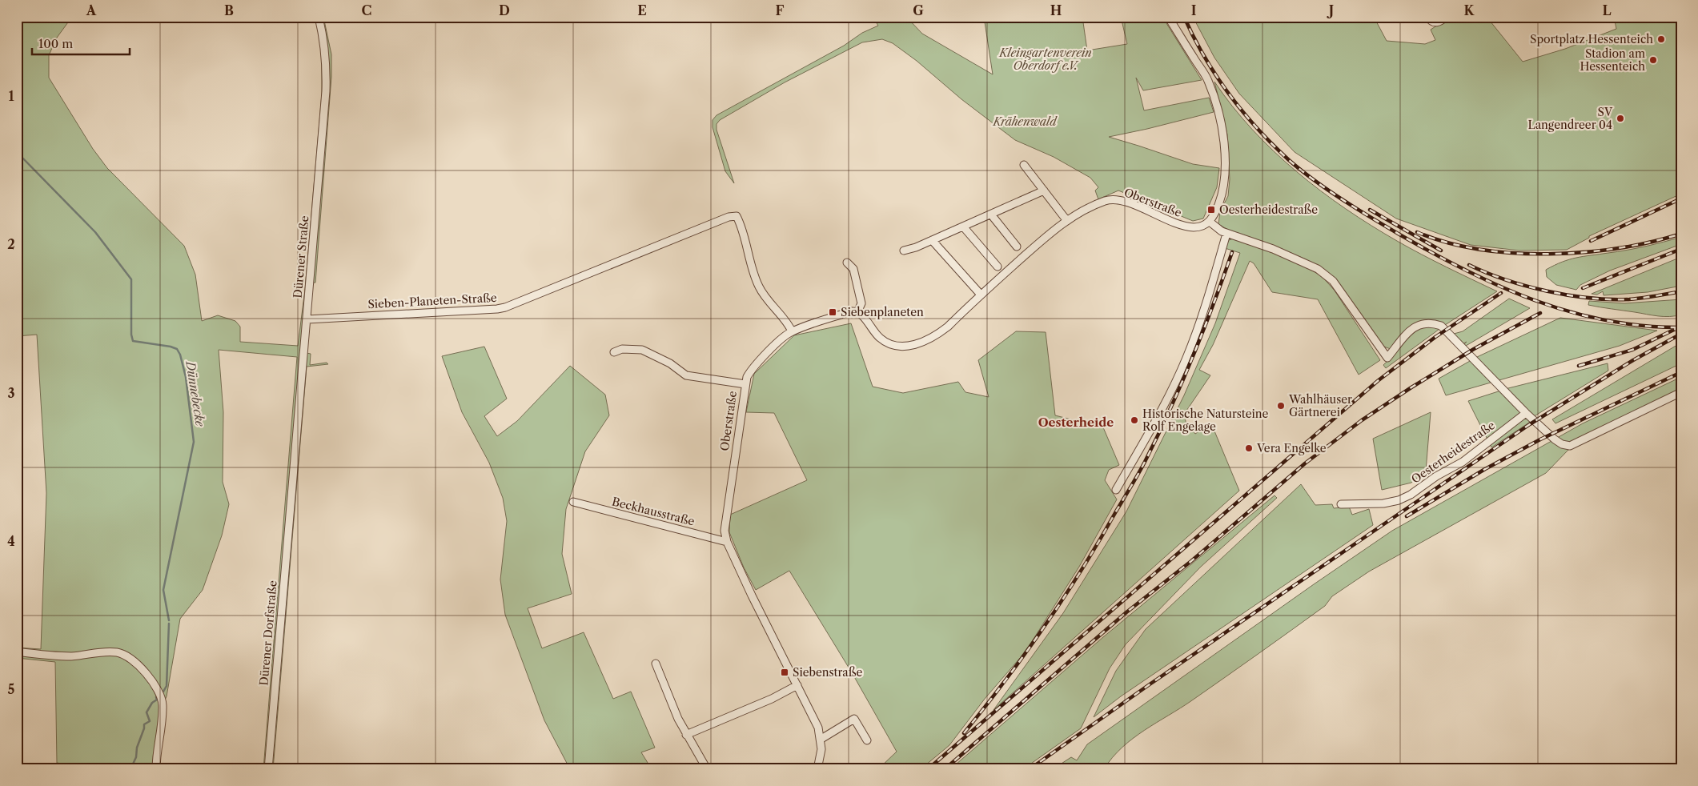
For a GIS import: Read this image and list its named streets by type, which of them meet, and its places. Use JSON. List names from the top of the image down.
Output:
{
  "streets": {
    "street": [
      "Oberstraße",
      "Dürener Straße",
      "Sieben-Planeten-Straße",
      "Oesterheidestraße",
      "Beckhausstraße",
      "Dürener Dorfstraße"
    ]
  },
  "crossings": [
    ["Oberstraße", "Sieben-Planeten-Straße"],
    ["Oberstraße", "Beckhausstraße"],
    ["Dürener Straße", "Sieben-Planeten-Straße"],
    ["Dürener Straße", "Dürener Dorfstraße"]
  ],
  "districts": ["Oesterheide"],
  "water": ["Dünnebecke"],
  "parks": ["Kleingartenverein Oberdorf e.V.", "Krähenwald"],
  "places": {
    "other": [
      "Sportplatz Hessenteich",
      "Stadion am Hessenteich",
      "SV Langendreer 04",
      "Wahlhäuser Gärtnerei",
      "Historische Natursteine Rolf Engelage",
      "Vera Engelke"
    ],
    "transit": ["Oesterheidestraße", "Siebenplaneten", "Siebenstraße"]
  },
  "scale_bar": "100 m",
  "grid": {
    "columns": [
      "A",
      "B",
      "C",
      "D",
      "E",
      "F",
      "G",
      "H",
      "I",
      "J",
      "K",
      "L"
    ],
    "rows": [
      "1",
      "2",
      "3",
      "4",
      "5"
    ]
  }
}
